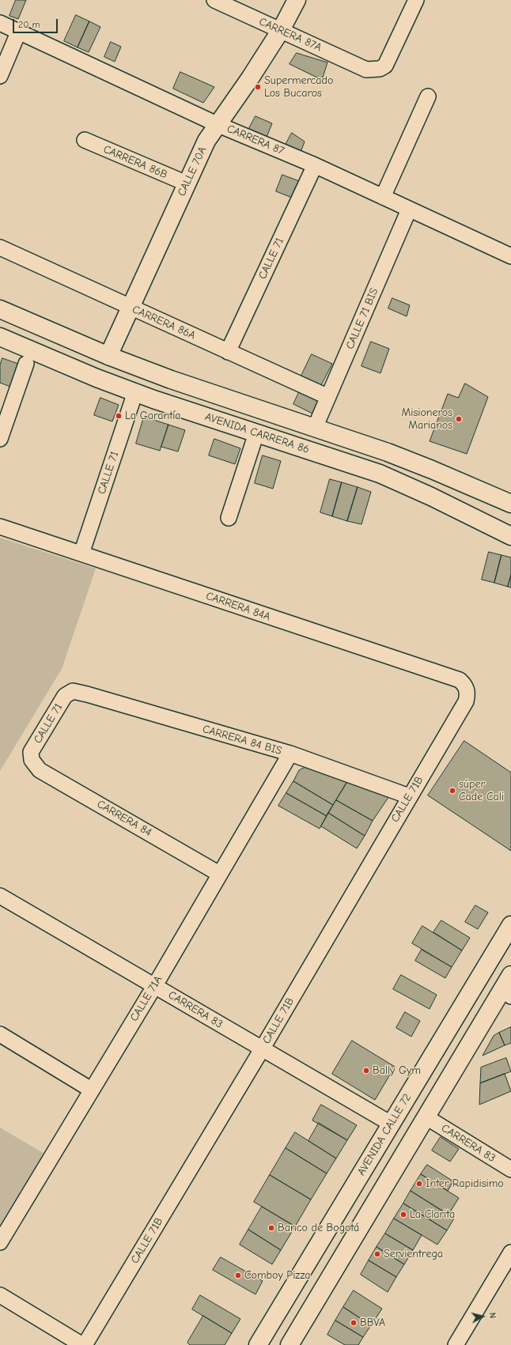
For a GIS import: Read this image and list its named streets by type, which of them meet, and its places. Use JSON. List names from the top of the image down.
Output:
{
  "streets": {
    "main road": ["CALLE 70A", "AVENIDA CARRERA 86", "AVENIDA CALLE 72"],
    "street": [
      "CARRERA 87A",
      "CARRERA 87",
      "CARRERA 86B",
      "CALLE 71",
      "CALLE 71 BIS",
      "CARRERA 86A",
      "CARRERA 84A",
      "CARRERA 84 BIS",
      "CALLE 71B",
      "CARRERA 84",
      "CALLE 71A",
      "CARRERA 83"
    ]
  },
  "crossings": [
    ["CARRERA 87A", "CALLE 70A"],
    ["CARRERA 87", "CALLE 70A"],
    ["CARRERA 87", "CALLE 71"],
    ["CARRERA 87", "CALLE 71 BIS"],
    ["CARRERA 86B", "CALLE 70A"],
    ["CALLE 70A", "CARRERA 86A"],
    ["CALLE 70A", "AVENIDA CARRERA 86"],
    ["CALLE 71", "CARRERA 86A"],
    ["CALLE 71", "AVENIDA CARRERA 86"],
    ["CALLE 71", "CARRERA 84A"],
    ["CALLE 71", "CARRERA 84 BIS"],
    ["CALLE 71", "CARRERA 84"],
    ["CALLE 71 BIS", "CARRERA 86A"],
    ["CALLE 71 BIS", "AVENIDA CARRERA 86"],
    ["CARRERA 84A", "CALLE 71B"],
    ["CARRERA 84 BIS", "CALLE 71B"],
    ["CARRERA 84 BIS", "CALLE 71A"],
    ["CALLE 71B", "CARRERA 83"],
    ["CARRERA 84", "CALLE 71A"],
    ["CALLE 71A", "CARRERA 83"],
    ["CARRERA 83", "AVENIDA CALLE 72"]
  ],
  "places": [
    "Supermercado Los Bucaros",
    "La Garantía",
    "Misioneros Marianos",
    "súper Cade Cali",
    "Bally Gym",
    "Inter Rapidisimo",
    "La Clarita",
    "Banco de Bogotá",
    "Servientrega",
    "Comboy Pizza",
    "BBVA"
  ],
  "scale_bar": "20 m",
  "north": "right"
}
